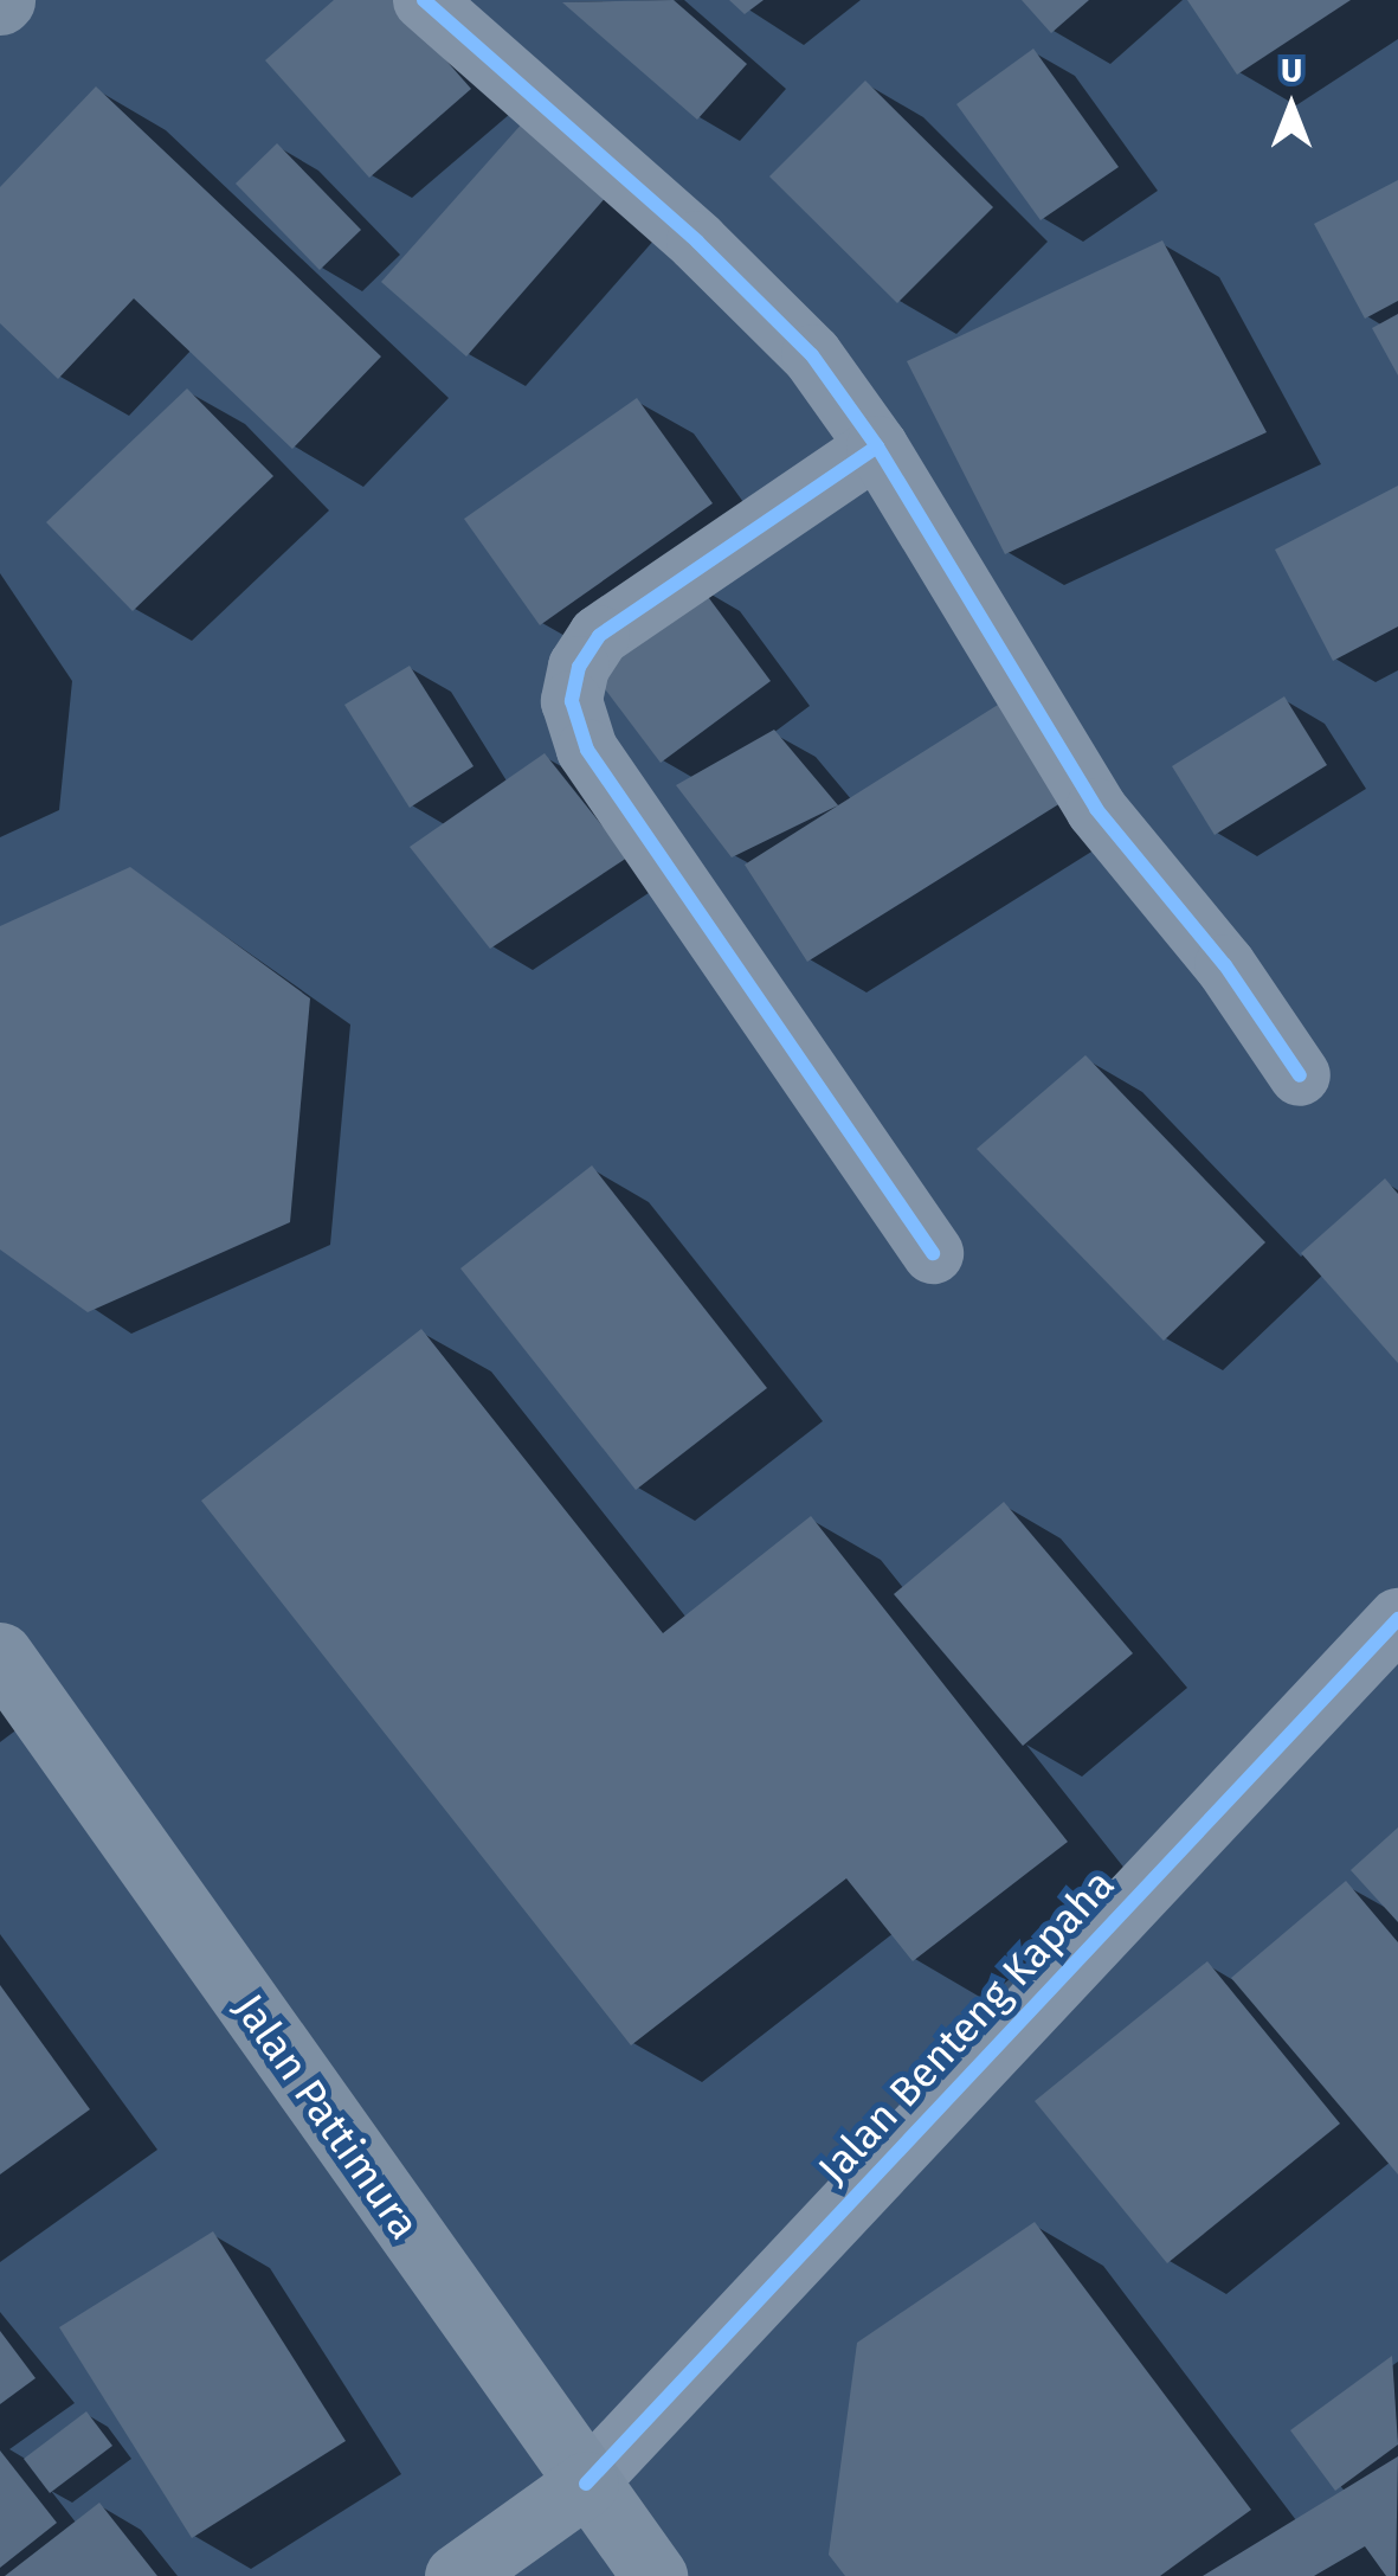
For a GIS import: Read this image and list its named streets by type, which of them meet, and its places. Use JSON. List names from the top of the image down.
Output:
{
  "streets": {
    "main road": ["Jalan Pattimura"],
    "street": ["Jalan Benteng Kapaha"]
  },
  "crossings": [
    ["Jalan Benteng Kapaha", "Jalan Pattimura"]
  ],
  "north": "top"
}
